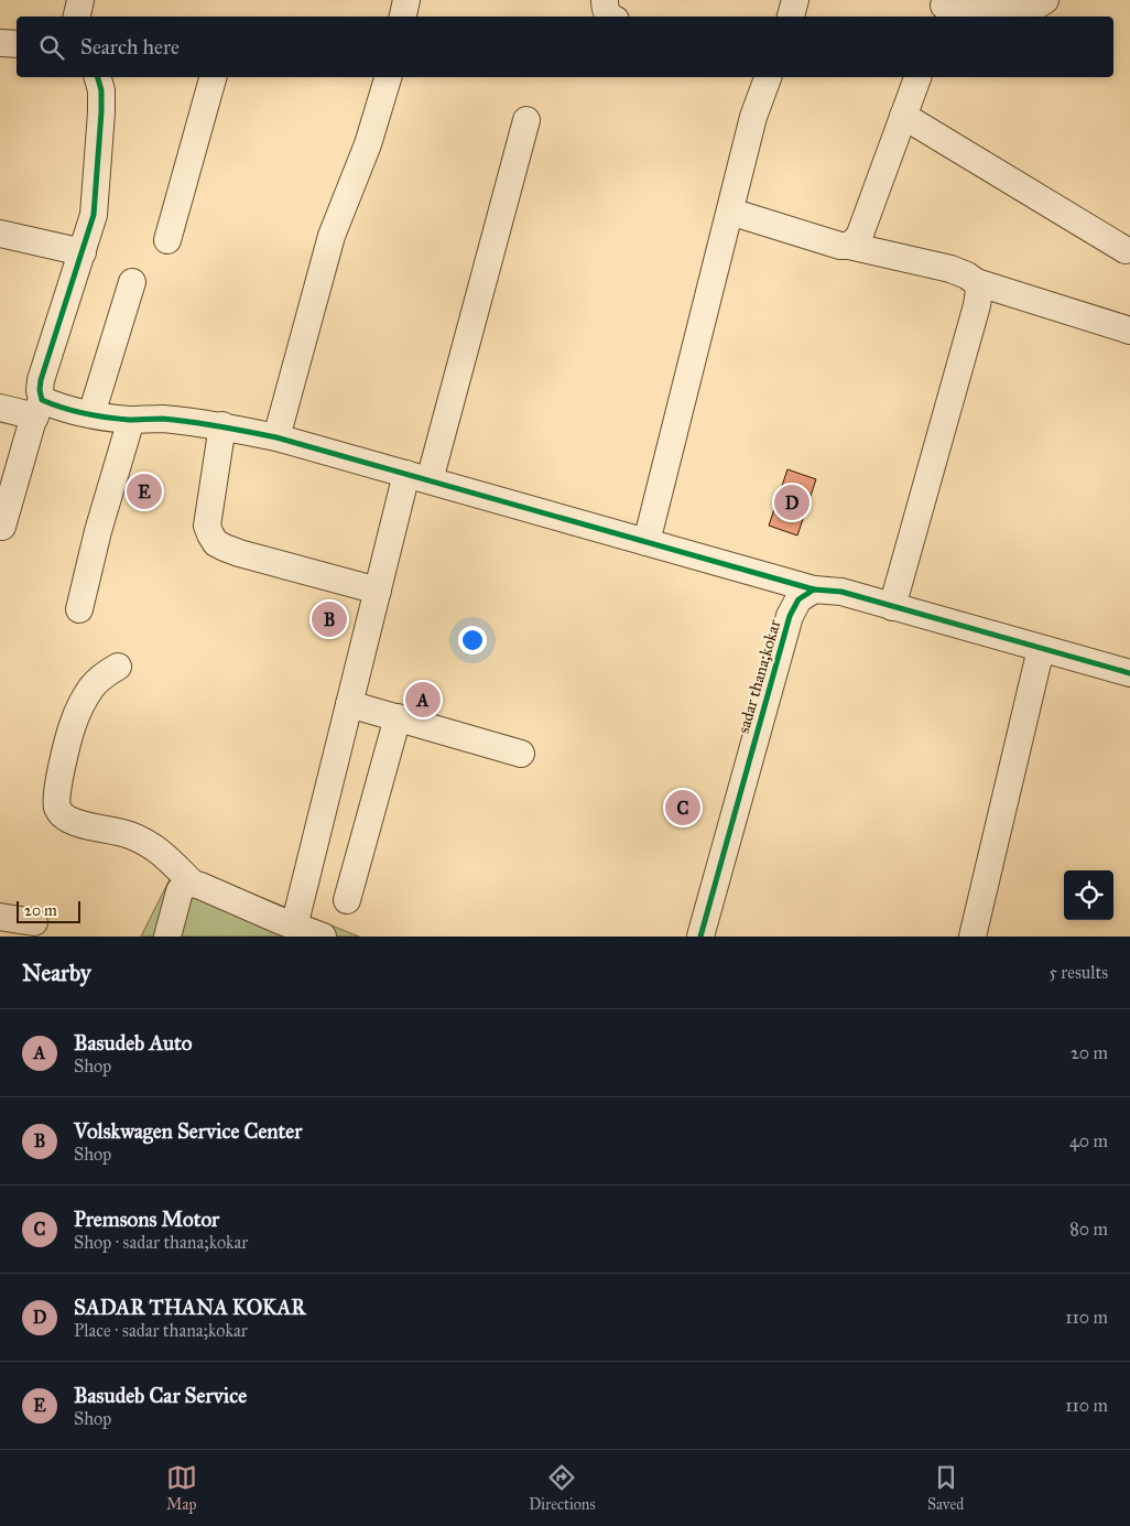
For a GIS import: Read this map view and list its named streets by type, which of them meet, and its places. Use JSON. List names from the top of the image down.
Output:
{
  "streets": {
    "street": ["sadar thana;kokar"]
  },
  "scale_bar": "20 m",
  "page": {
    "search": "Search here",
    "pins": [
      "E",
      "D",
      "B",
      "A",
      "C"
    ],
    "scale": "20 m",
    "heading": ["Nearby", "5 results"],
    "list": [
      {
        "mark": "A",
        "name": "Basudeb Auto",
        "note": "Shop",
        "value": "20 m"
      },
      {
        "mark": "B",
        "name": "Volskwagen Service Center",
        "note": "Shop",
        "value": "40 m"
      },
      {
        "mark": "C",
        "name": "Premsons Motor",
        "note": "Shop · sadar thana;kokar",
        "value": "80 m"
      },
      {
        "mark": "D",
        "name": "SADAR THANA KOKAR",
        "note": "Place · sadar thana;kokar",
        "value": "110 m"
      },
      {
        "mark": "E",
        "name": "Basudeb Car Service",
        "note": "Shop",
        "value": "110 m"
      }
    ],
    "nav": ["Map", "Directions", "Saved"]
  }
}
